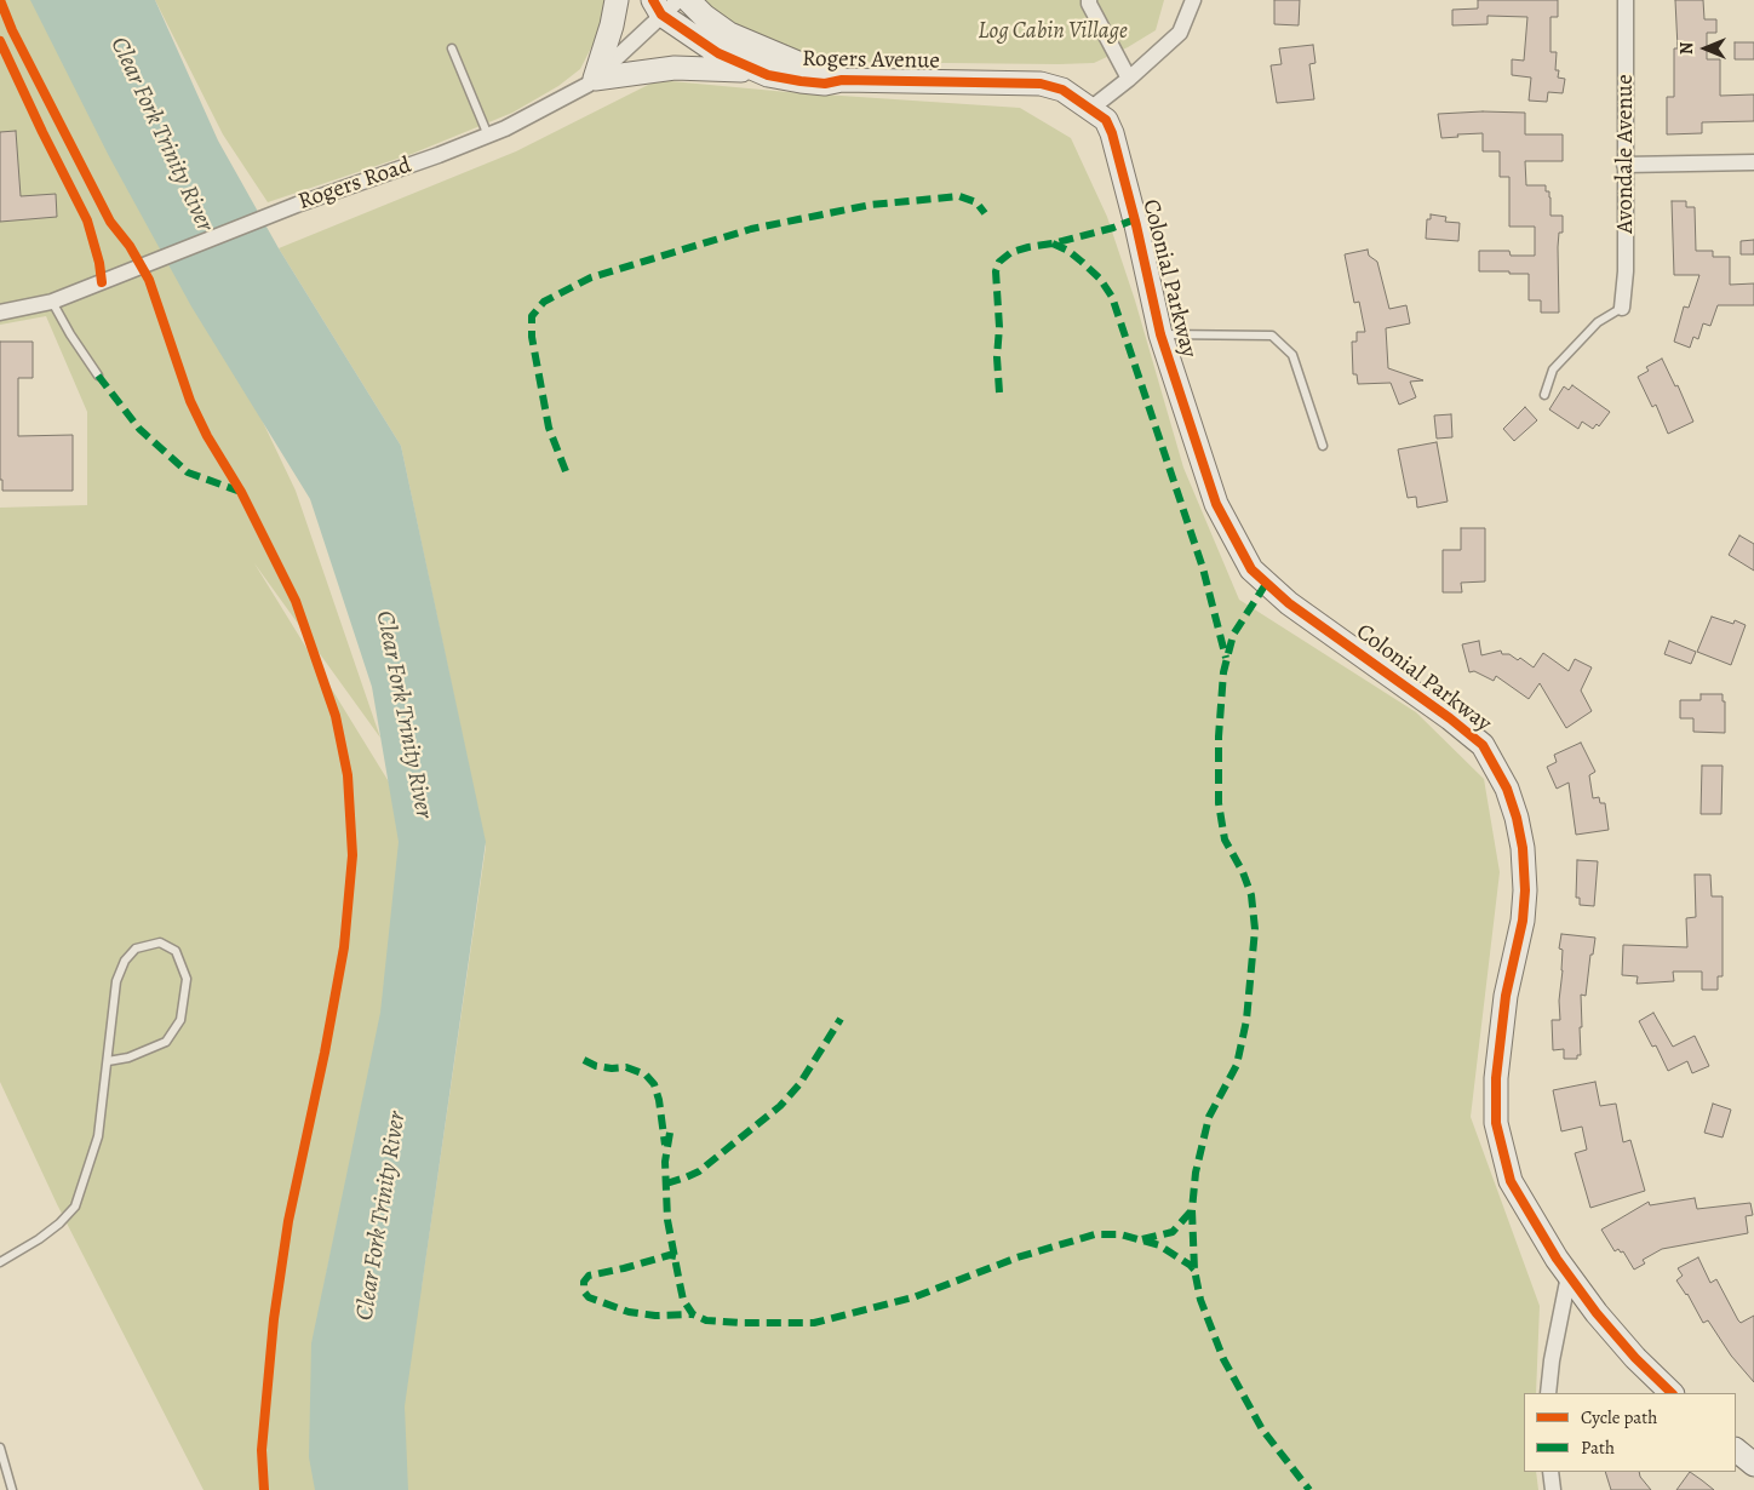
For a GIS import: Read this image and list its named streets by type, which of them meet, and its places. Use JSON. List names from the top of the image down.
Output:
{
  "streets": {
    "street": [
      "Rogers Avenue",
      "Avondale Avenue",
      "Rogers Road",
      "Colonial Parkway"
    ]
  },
  "crossings": [
    ["Rogers Avenue", "Rogers Road"],
    ["Rogers Avenue", "Colonial Parkway"]
  ],
  "water": ["Clear Fork Trinity River"],
  "parks": ["Log Cabin Village"],
  "legend": ["Cycle path", "Path"],
  "north": "left"
}
